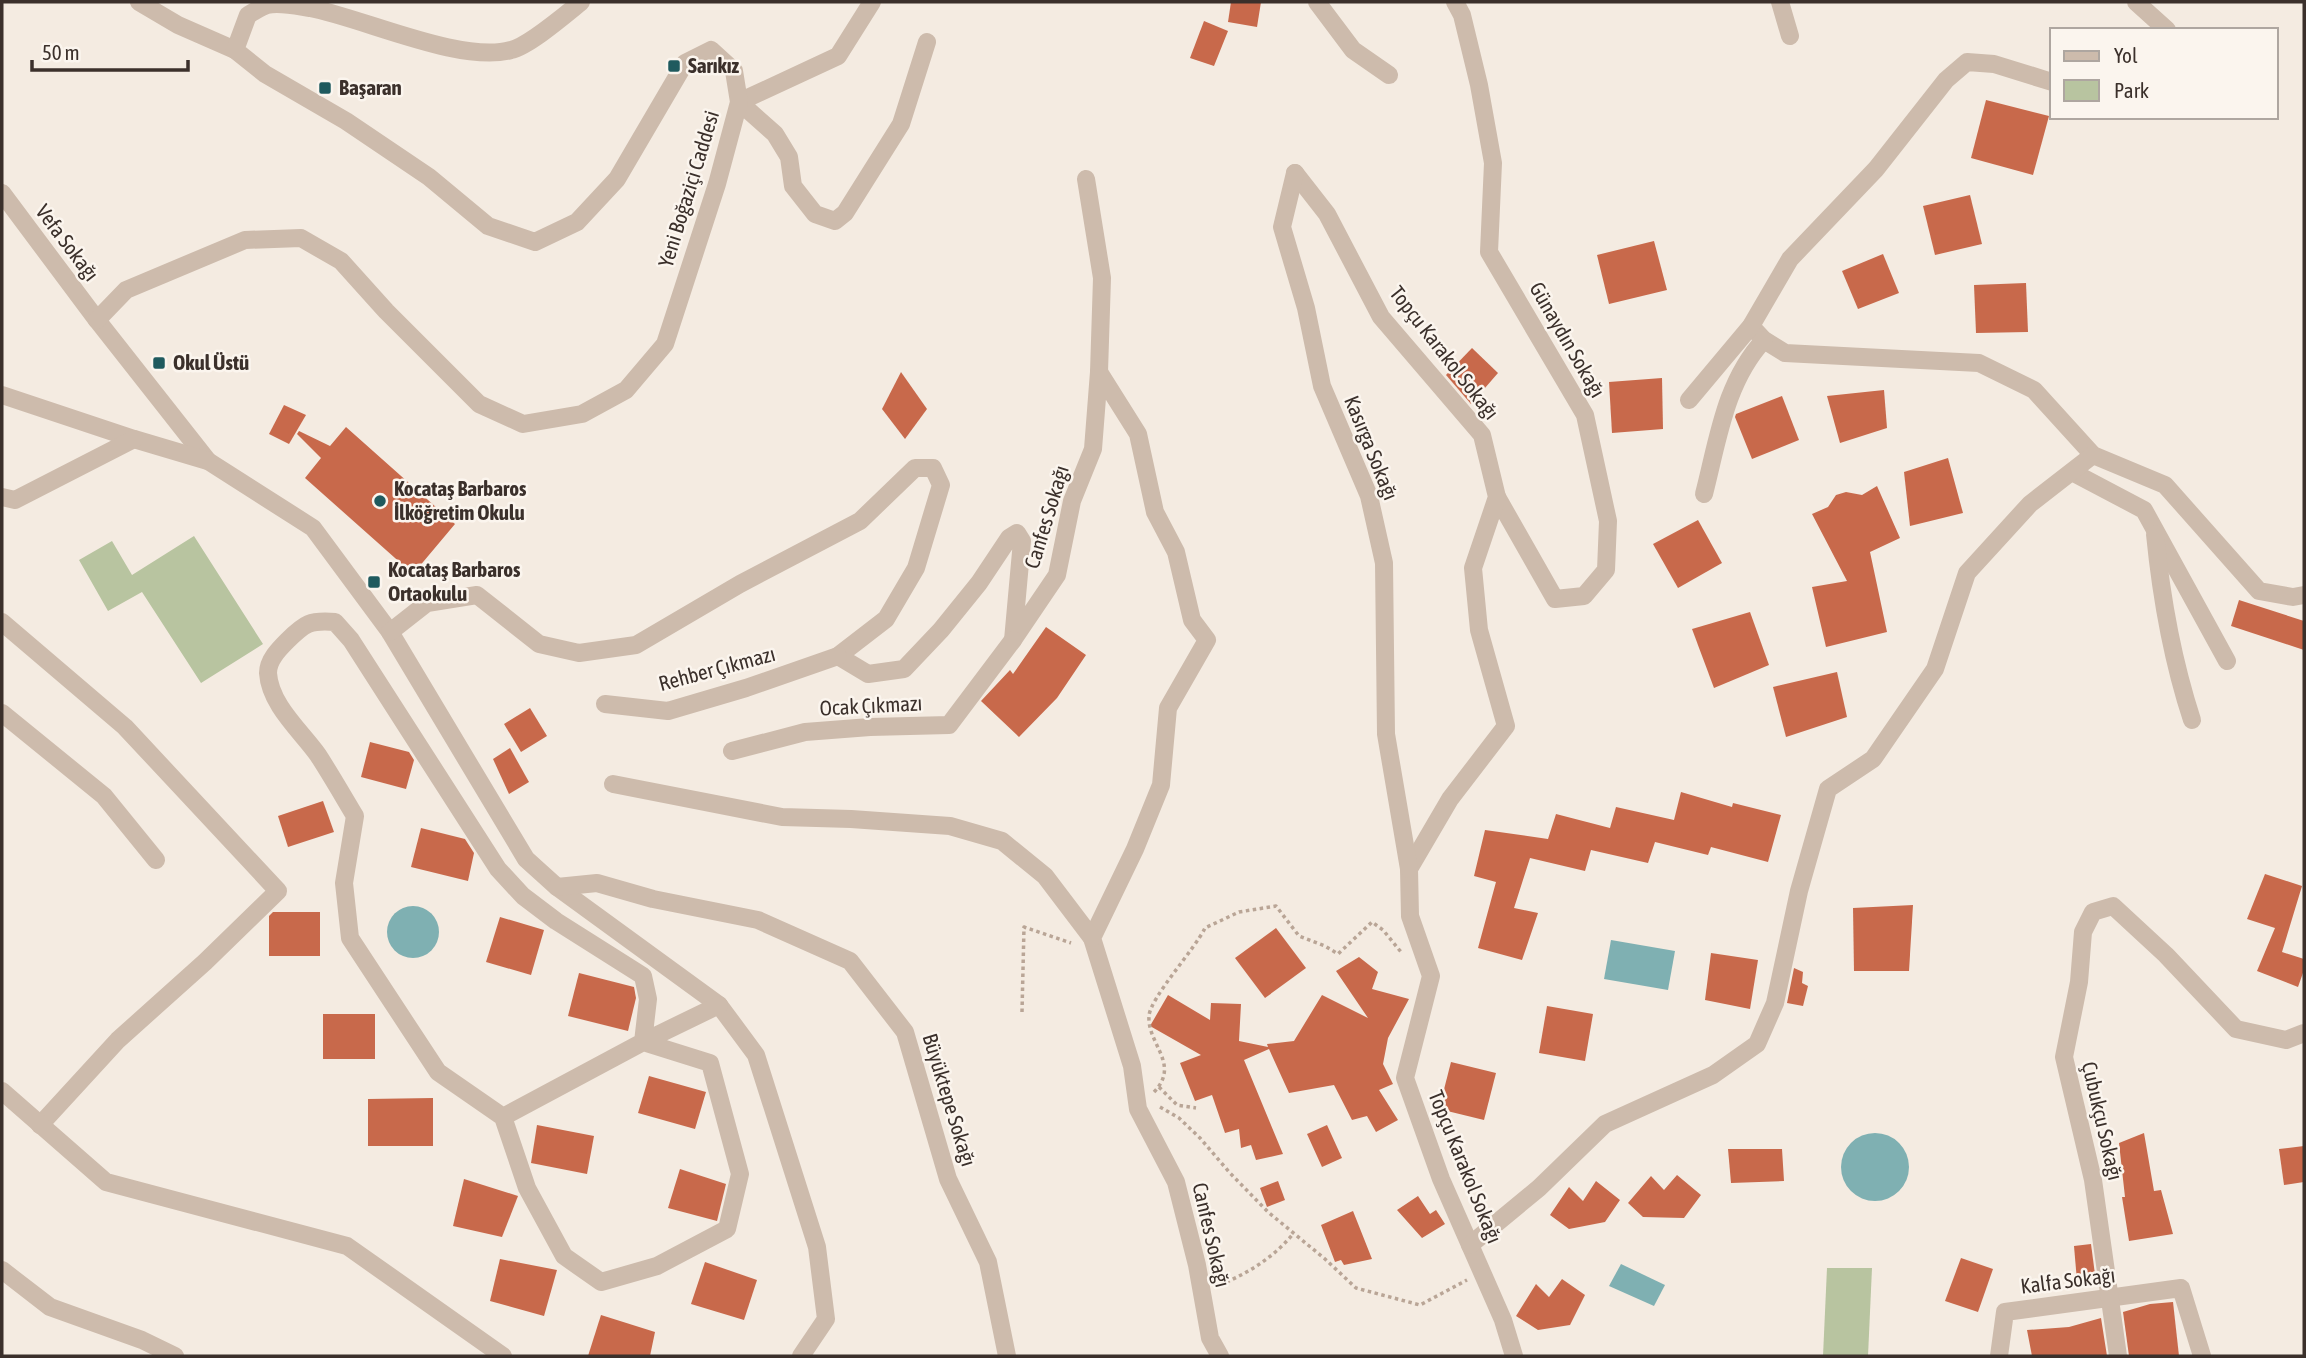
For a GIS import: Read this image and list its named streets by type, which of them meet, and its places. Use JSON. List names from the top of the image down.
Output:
{
  "streets": {
    "street": [
      "Yeni Boğaziçi Caddesi",
      "Vefa Sokağı",
      "Günaydın Sokağı",
      "Topçu Karakol Sokağı",
      "Kasırga Sokağı",
      "Canfes Sokağı",
      "Rehber Çıkmazı",
      "Ocak Çıkmazı",
      "Büyüktepe Sokağı",
      "Çubukçu Sokağı",
      "Kalfa Sokağı"
    ]
  },
  "crossings": [
    ["Yeni Boğaziçi Caddesi", "Vefa Sokağı"],
    ["Günaydın Sokağı", "Topçu Karakol Sokağı"],
    ["Topçu Karakol Sokağı", "Kasırga Sokağı"],
    ["Canfes Sokağı", "Rehber Çıkmazı"],
    ["Canfes Sokağı", "Ocak Çıkmazı"],
    ["Çubukçu Sokağı", "Kalfa Sokağı"]
  ],
  "places": {
    "transit": [
      "Sarıkız",
      "Başaran",
      "Okul Üstü",
      "Kocataş Barbaros Ortaokulu"
    ],
    "other": ["Kocataş Barbaros İlköğretim Okulu"]
  },
  "legend": ["Yol", "Park"],
  "scale_bar": "50 m"
}
